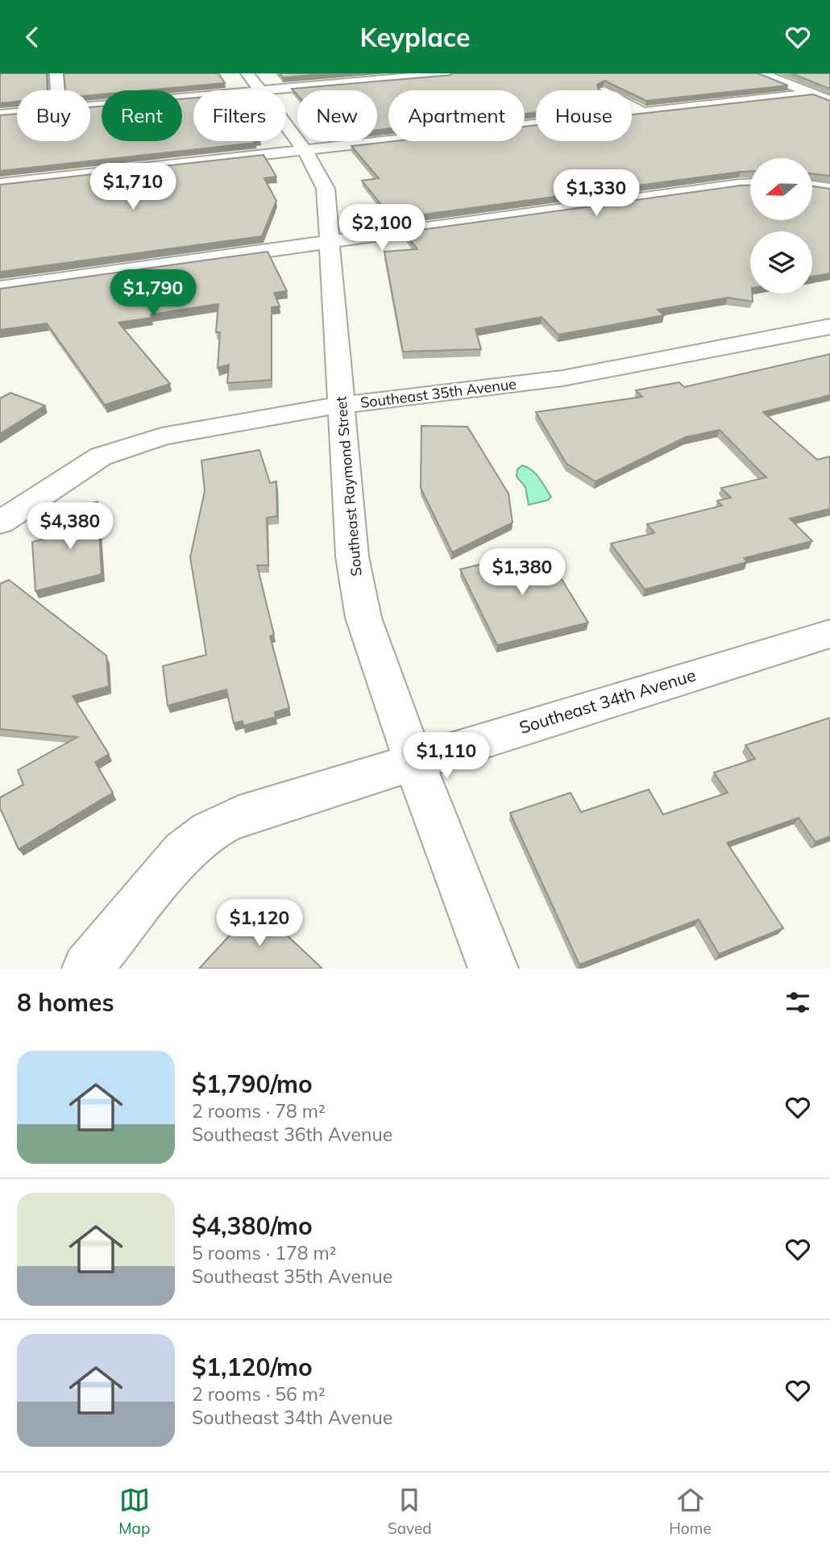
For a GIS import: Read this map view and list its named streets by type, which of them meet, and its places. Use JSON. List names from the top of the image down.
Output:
{
  "streets": {
    "street": ["Southeast 35th Avenue", "Southeast Raymond Street", "Southeast 34th Avenue"]
  },
  "crossings": [
    ["Southeast 35th Avenue", "Southeast Raymond Street"],
    ["Southeast Raymond Street", "Southeast 34th Avenue"]
  ],
  "north": "left",
  "page": {
    "header": "Keyplace",
    "chip": [
      "Buy",
      "Rent",
      "Filters",
      "New",
      "Apartment",
      "House"
    ],
    "price": [
      "$1,710",
      "$1,330",
      "$2,100",
      "$1,790",
      "$4,380",
      "$1,380",
      "$1,110",
      "$1,120"
    ],
    "heading": "8 homes",
    "list": [
      {
        "name": "$1,790/mo",
        "note": "2 rooms · 78 m² · Southeast 36th Avenue"
      },
      {
        "name": "$4,380/mo",
        "note": "5 rooms · 178 m² · Southeast 35th Avenue"
      },
      {
        "name": "$1,120/mo",
        "note": "2 rooms · 56 m² · Southeast 34th Avenue"
      }
    ],
    "tabs": ["Map", "Saved", "Home"]
  }
}
